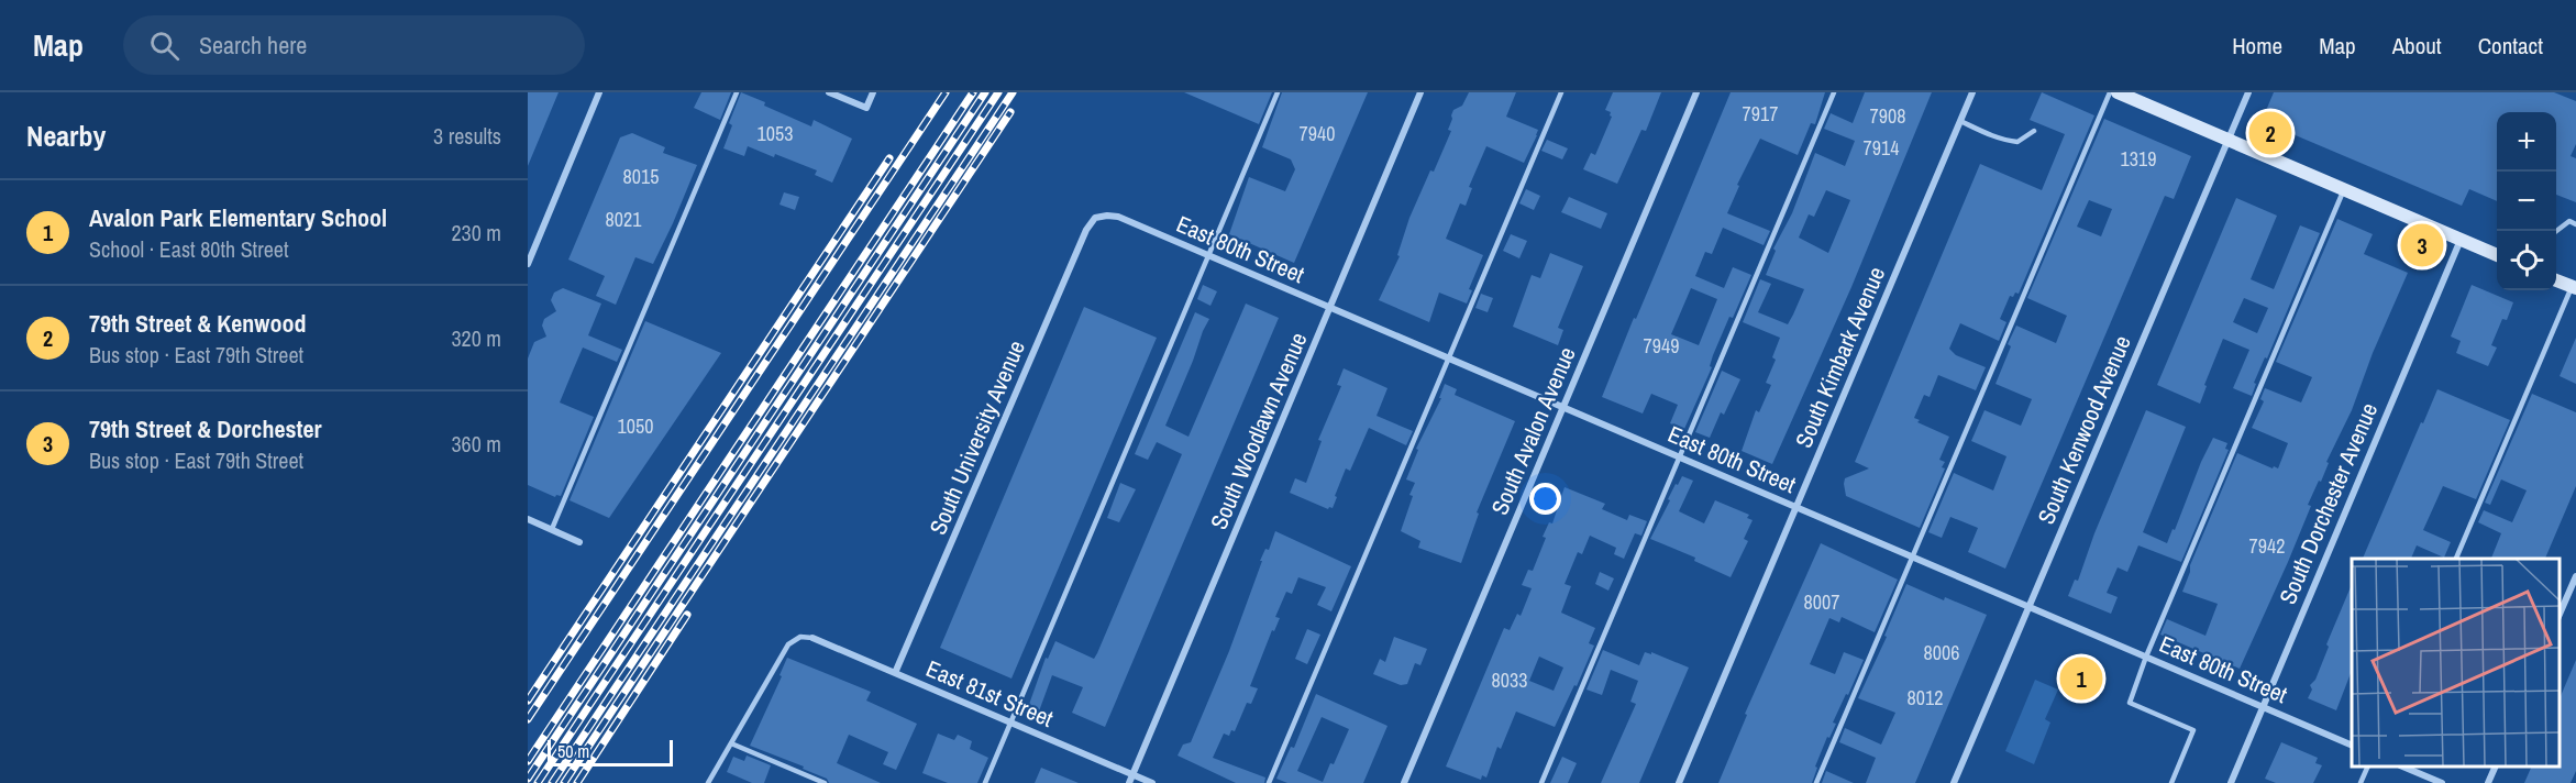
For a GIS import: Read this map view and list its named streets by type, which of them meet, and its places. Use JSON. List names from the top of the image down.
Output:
{
  "streets": {
    "street": [
      "East 80th Street",
      "South Kimbark Avenue",
      "South Kenwood Avenue",
      "South Woodlawn Avenue",
      "South Avalon Avenue",
      "South University Avenue",
      "South Dorchester Avenue",
      "East 81st Street"
    ]
  },
  "crossings": [
    ["East 80th Street", "South Kimbark Avenue"],
    ["East 80th Street", "South Kenwood Avenue"],
    ["East 80th Street", "South Woodlawn Avenue"],
    ["East 80th Street", "South Avalon Avenue"],
    ["East 80th Street", "South University Avenue"],
    ["East 80th Street", "South Dorchester Avenue"],
    ["South Woodlawn Avenue", "East 81st Street"],
    ["South University Avenue", "East 81st Street"]
  ],
  "house_numbers": [
    "7917",
    "7908",
    "1053",
    "7940",
    "7914",
    "1319",
    "8015",
    "8021",
    "7949",
    "1050",
    "7942",
    "8007",
    "8006",
    "8033",
    "8012"
  ],
  "scale_bar": "50 m",
  "page": {
    "header": "Map",
    "search": "Search here",
    "nav": [
      "Home",
      "Map",
      "About",
      "Contact"
    ],
    "heading": ["Nearby", "3 results"],
    "pins": ["2", "3", "1"],
    "map_buttons": ["+", "−"],
    "list": [
      {
        "mark": "1",
        "name": "Avalon Park Elementary School",
        "note": "School · East 80th Street",
        "value": "230 m"
      },
      {
        "mark": "2",
        "name": "79th Street & Kenwood",
        "note": "Bus stop · East 79th Street",
        "value": "320 m"
      },
      {
        "mark": "3",
        "name": "79th Street & Dorchester",
        "note": "Bus stop · East 79th Street",
        "value": "360 m"
      }
    ],
    "scale": "50 m"
  }
}
